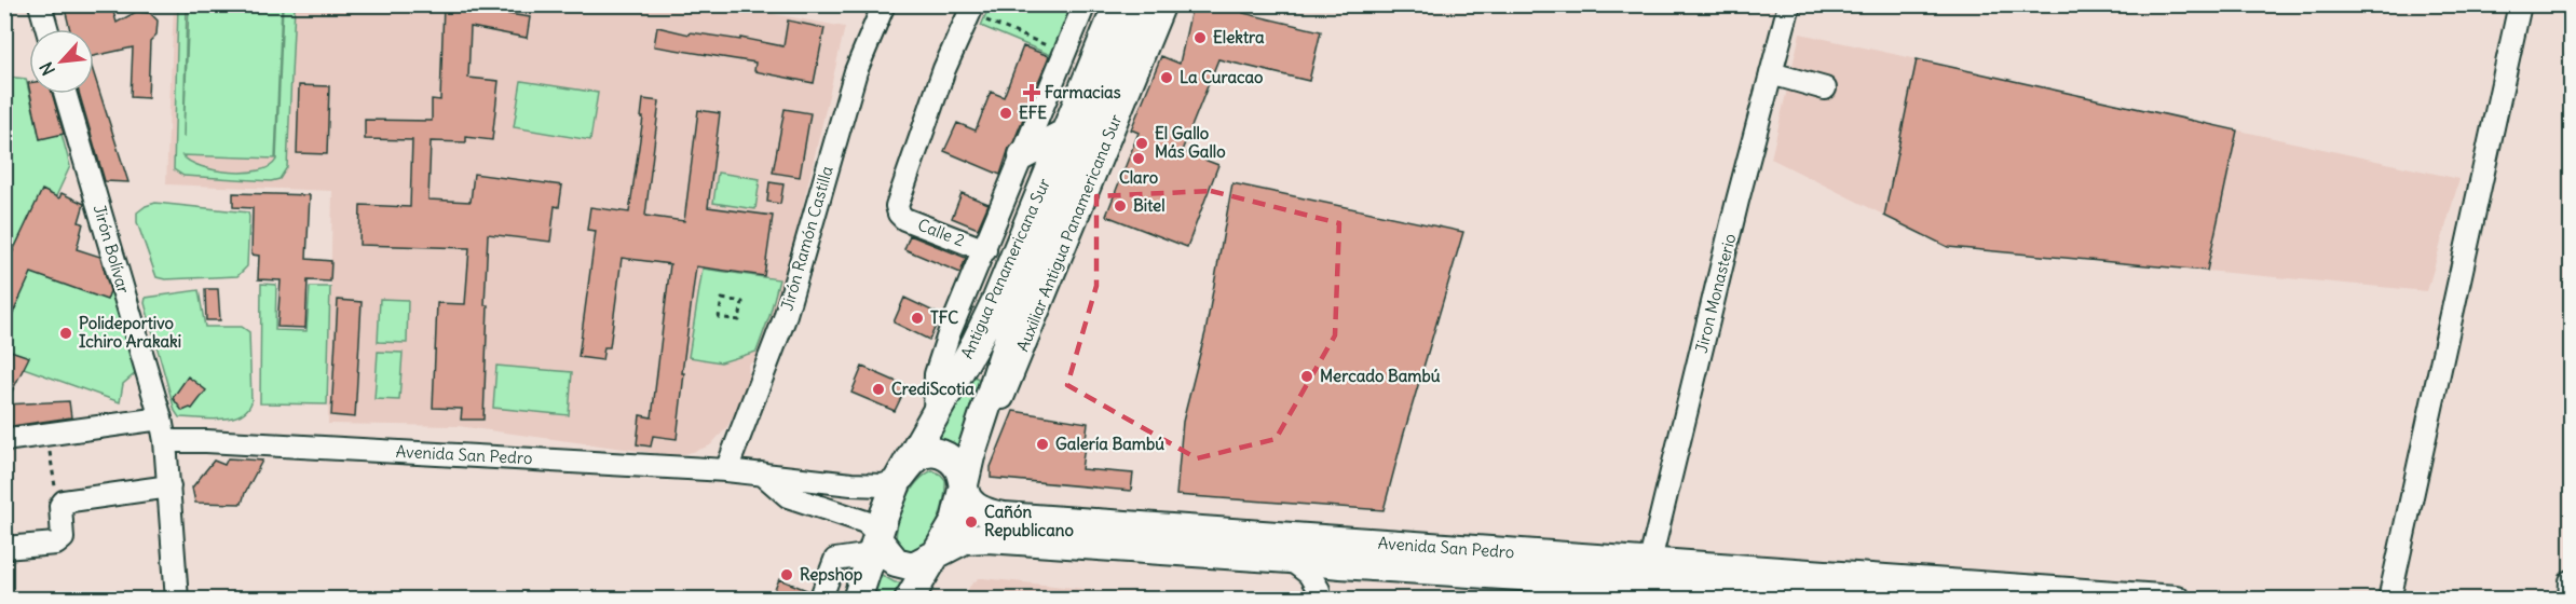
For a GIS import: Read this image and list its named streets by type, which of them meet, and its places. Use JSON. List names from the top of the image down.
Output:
{
  "streets": {
    "main road": ["Antigua Panamericana Sur", "Avenida San Pedro"],
    "street": [
      "Calle 2",
      "Auxiliar Antigua Panamericana Sur",
      "Jirón Ramón Castilla",
      "Jirón Bolívar",
      "Jiron Monasterio"
    ]
  },
  "crossings": [
    ["Auxiliar Antigua Panamericana Sur", "Antigua Panamericana Sur"],
    ["Jirón Ramón Castilla", "Avenida San Pedro"],
    ["Jirón Bolívar", "Avenida San Pedro"],
    ["Antigua Panamericana Sur", "Avenida San Pedro"],
    ["Jiron Monasterio", "Avenida San Pedro"]
  ],
  "places": {
    "other": [
      "Elektra",
      "La Curacao",
      "EFE",
      "El Gallo Más Gallo",
      "Claro",
      "Bitel",
      "TFC",
      "Polideportivo Ichiro Arakaki",
      "Mercado Bambú",
      "CrediScotia",
      "Galería Bambú",
      "Cañón Republicano",
      "Repshop"
    ],
    "health": ["Farmacias"]
  },
  "north": "bottom left"
}
